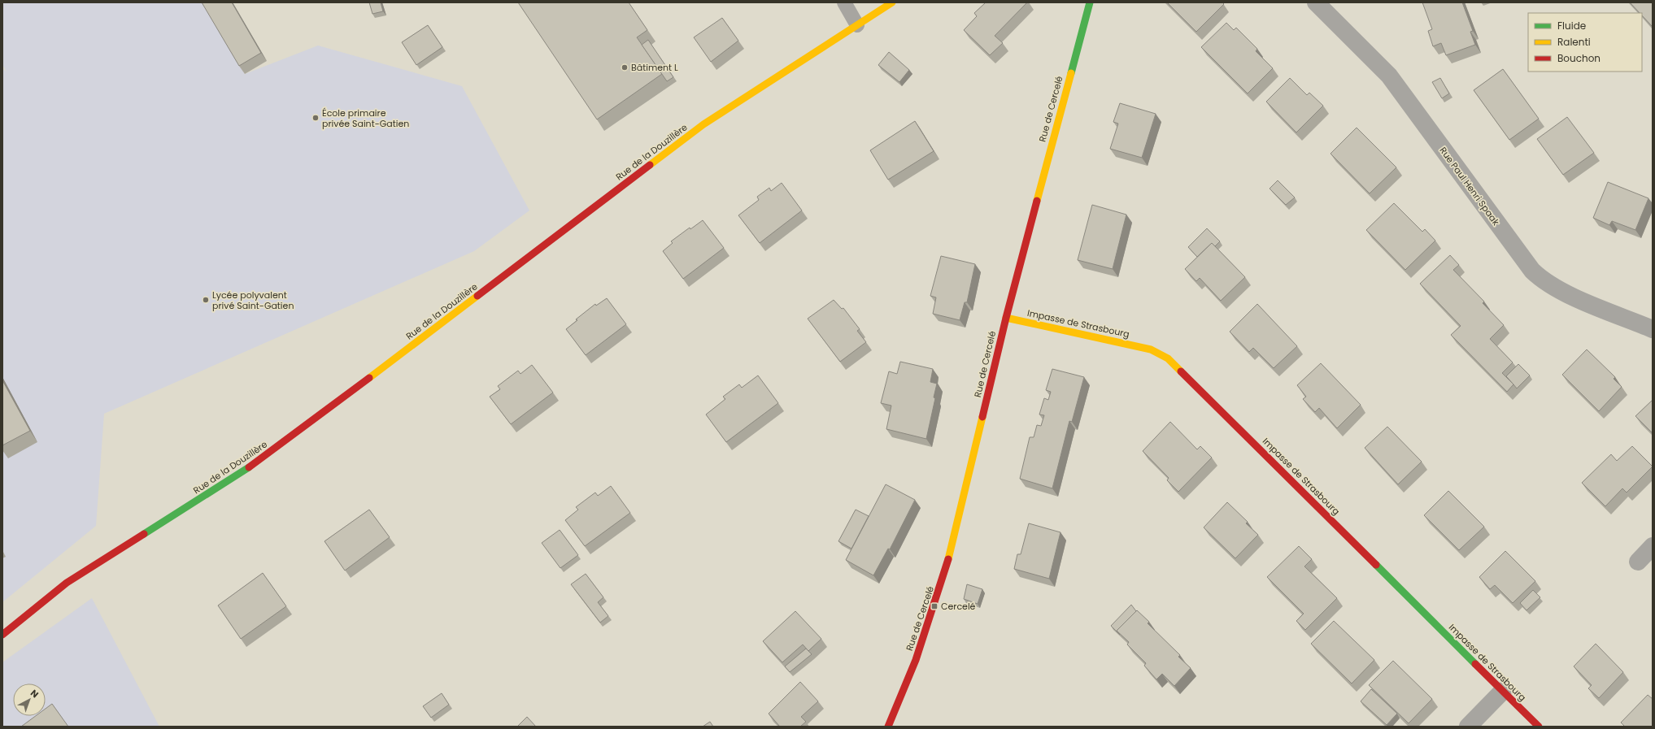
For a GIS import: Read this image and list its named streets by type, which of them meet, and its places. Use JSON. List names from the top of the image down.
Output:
{
  "streets": {
    "street": [
      "Rue de Cercelé",
      "Rue de la Douzillère",
      "Rue Paul Henri Spaak",
      "Impasse de Strasbourg"
    ]
  },
  "crossings": [
    ["Rue de Cercelé", "Impasse de Strasbourg"]
  ],
  "places": {
    "other": ["Bâtiment L", "École primaire privée Saint-Gatien", "Lycée polyvalent privé Saint-Gatien"],
    "transit": ["Cercelé"]
  },
  "legend": ["Fluide", "Ralenti", "Bouchon"],
  "north": "top right"
}
